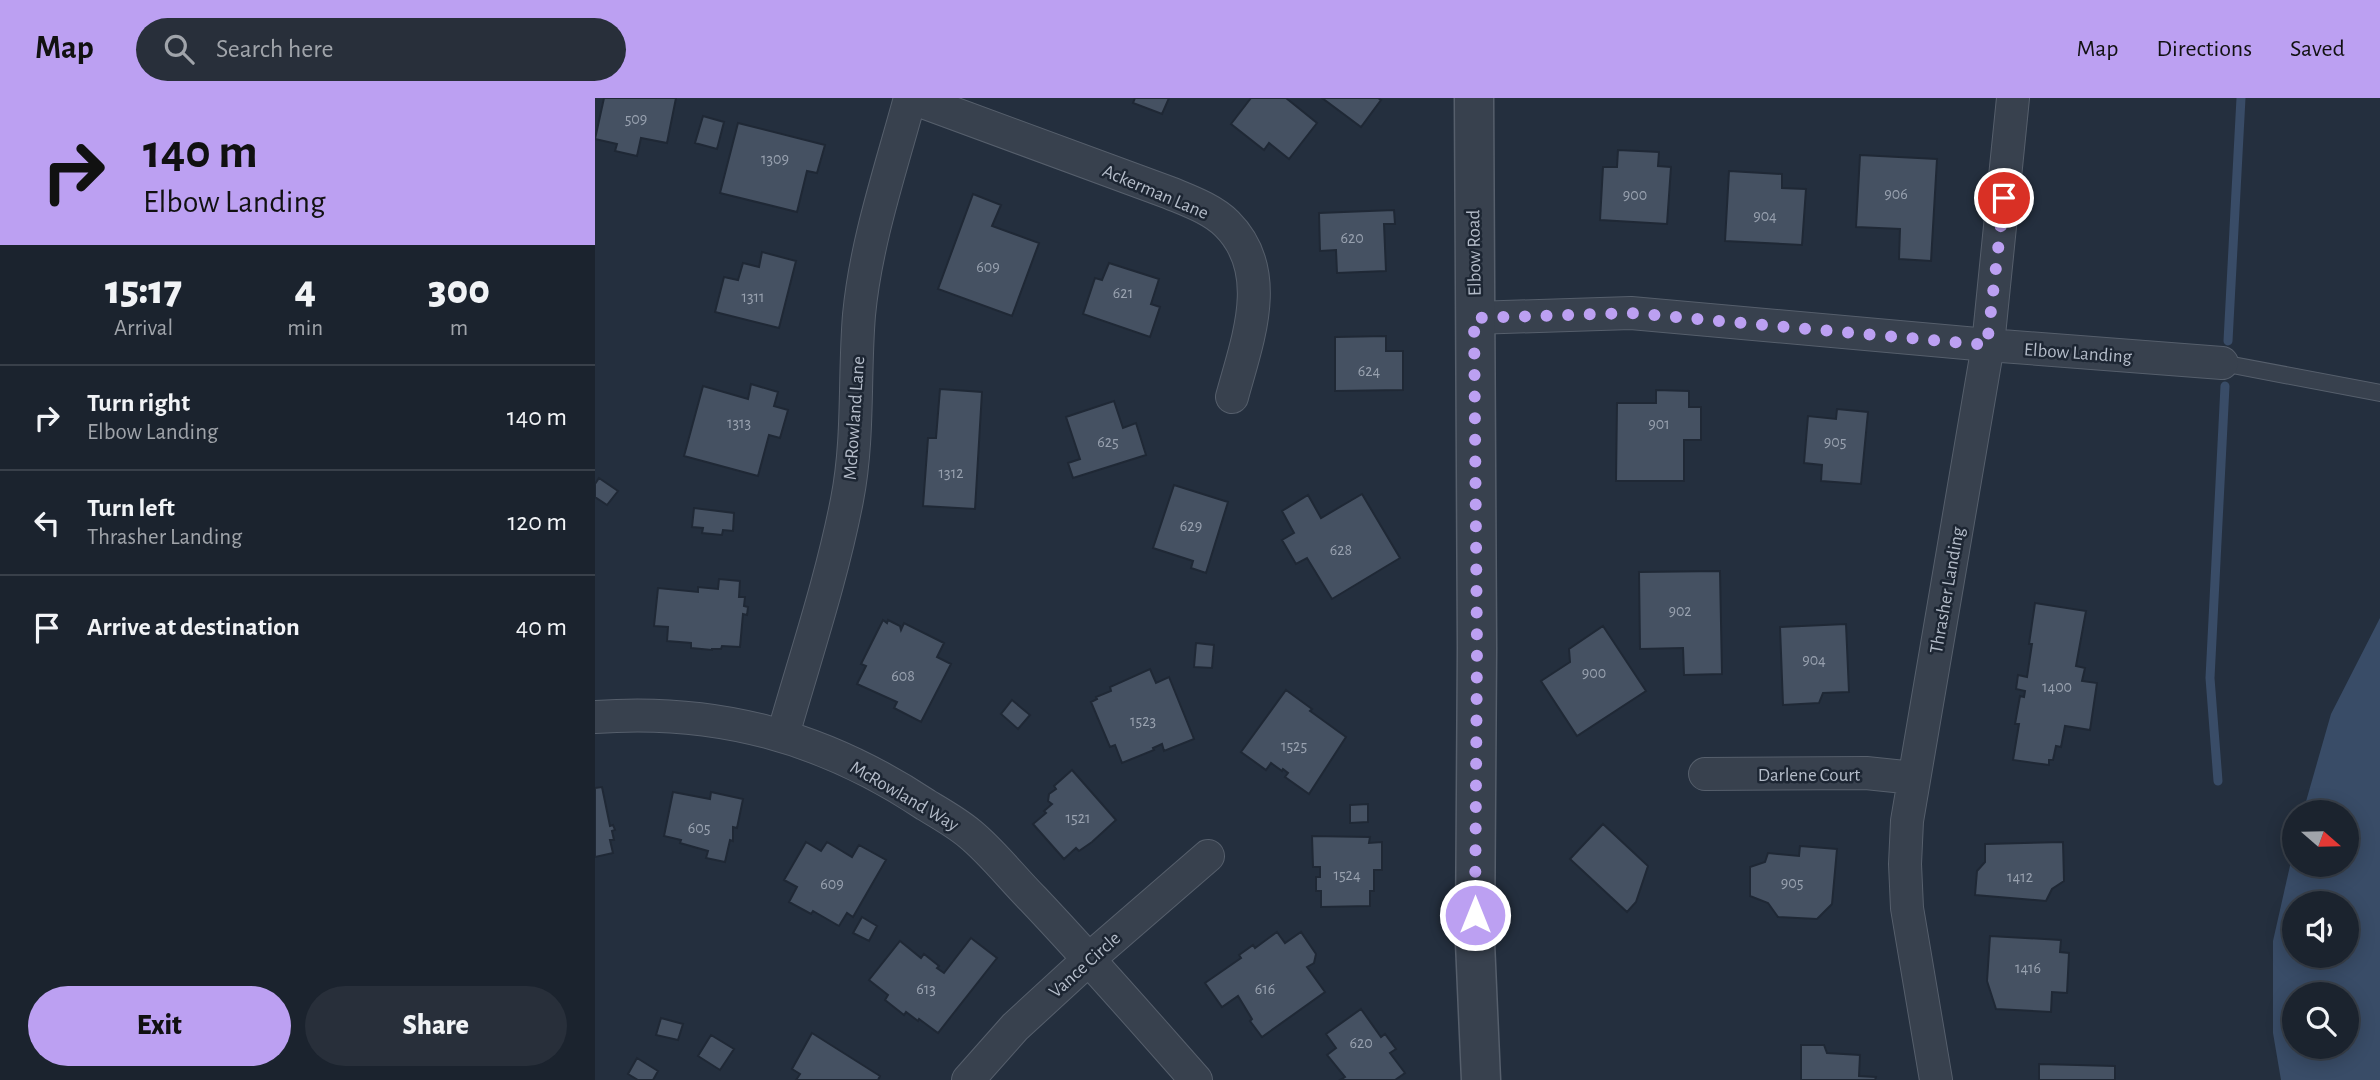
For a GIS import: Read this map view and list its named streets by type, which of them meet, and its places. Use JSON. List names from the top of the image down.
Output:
{
  "streets": {
    "street": [
      "Ackerman Lane",
      "Elbow Road",
      "Elbow Landing",
      "McRowland Lane",
      "Thrasher Landing",
      "Darlene Court",
      "McRowland Way",
      "Vance Circle"
    ]
  },
  "crossings": [
    ["Ackerman Lane", "McRowland Lane"],
    ["Elbow Road", "Elbow Landing"],
    ["Elbow Landing", "Thrasher Landing"],
    ["McRowland Lane", "McRowland Way"],
    ["Thrasher Landing", "Darlene Court"],
    ["McRowland Way", "Vance Circle"]
  ],
  "house_numbers": [
    "509",
    "1309",
    "906",
    "900",
    "904",
    "620",
    "609",
    "621",
    "1311",
    "624",
    "1313",
    "901",
    "625",
    "905",
    "1312",
    "629",
    "628",
    "902",
    "904",
    "900",
    "608",
    "1400",
    "1523",
    "1525",
    "1521",
    "605",
    "1524",
    "1412",
    "905",
    "609",
    "1416",
    "613",
    "616",
    "620"
  ],
  "north": "right",
  "page": {
    "header": "Map",
    "search": "Search here",
    "nav": ["Map", "Directions", "Saved"],
    "turn": ["140 m", "Elbow Landing"],
    "eta": [
      "15:17",
      "Arrival",
      "4",
      "min",
      "300",
      "m"
    ],
    "list": [
      {
        "name": "Turn right",
        "note": "Elbow Landing",
        "value": "140 m"
      },
      {
        "name": "Turn left",
        "note": "Thrasher Landing",
        "value": "120 m"
      },
      {
        "name": "Arrive at destination",
        "value": "40 m"
      }
    ],
    "buttons": ["Exit", "Share"]
  }
}
